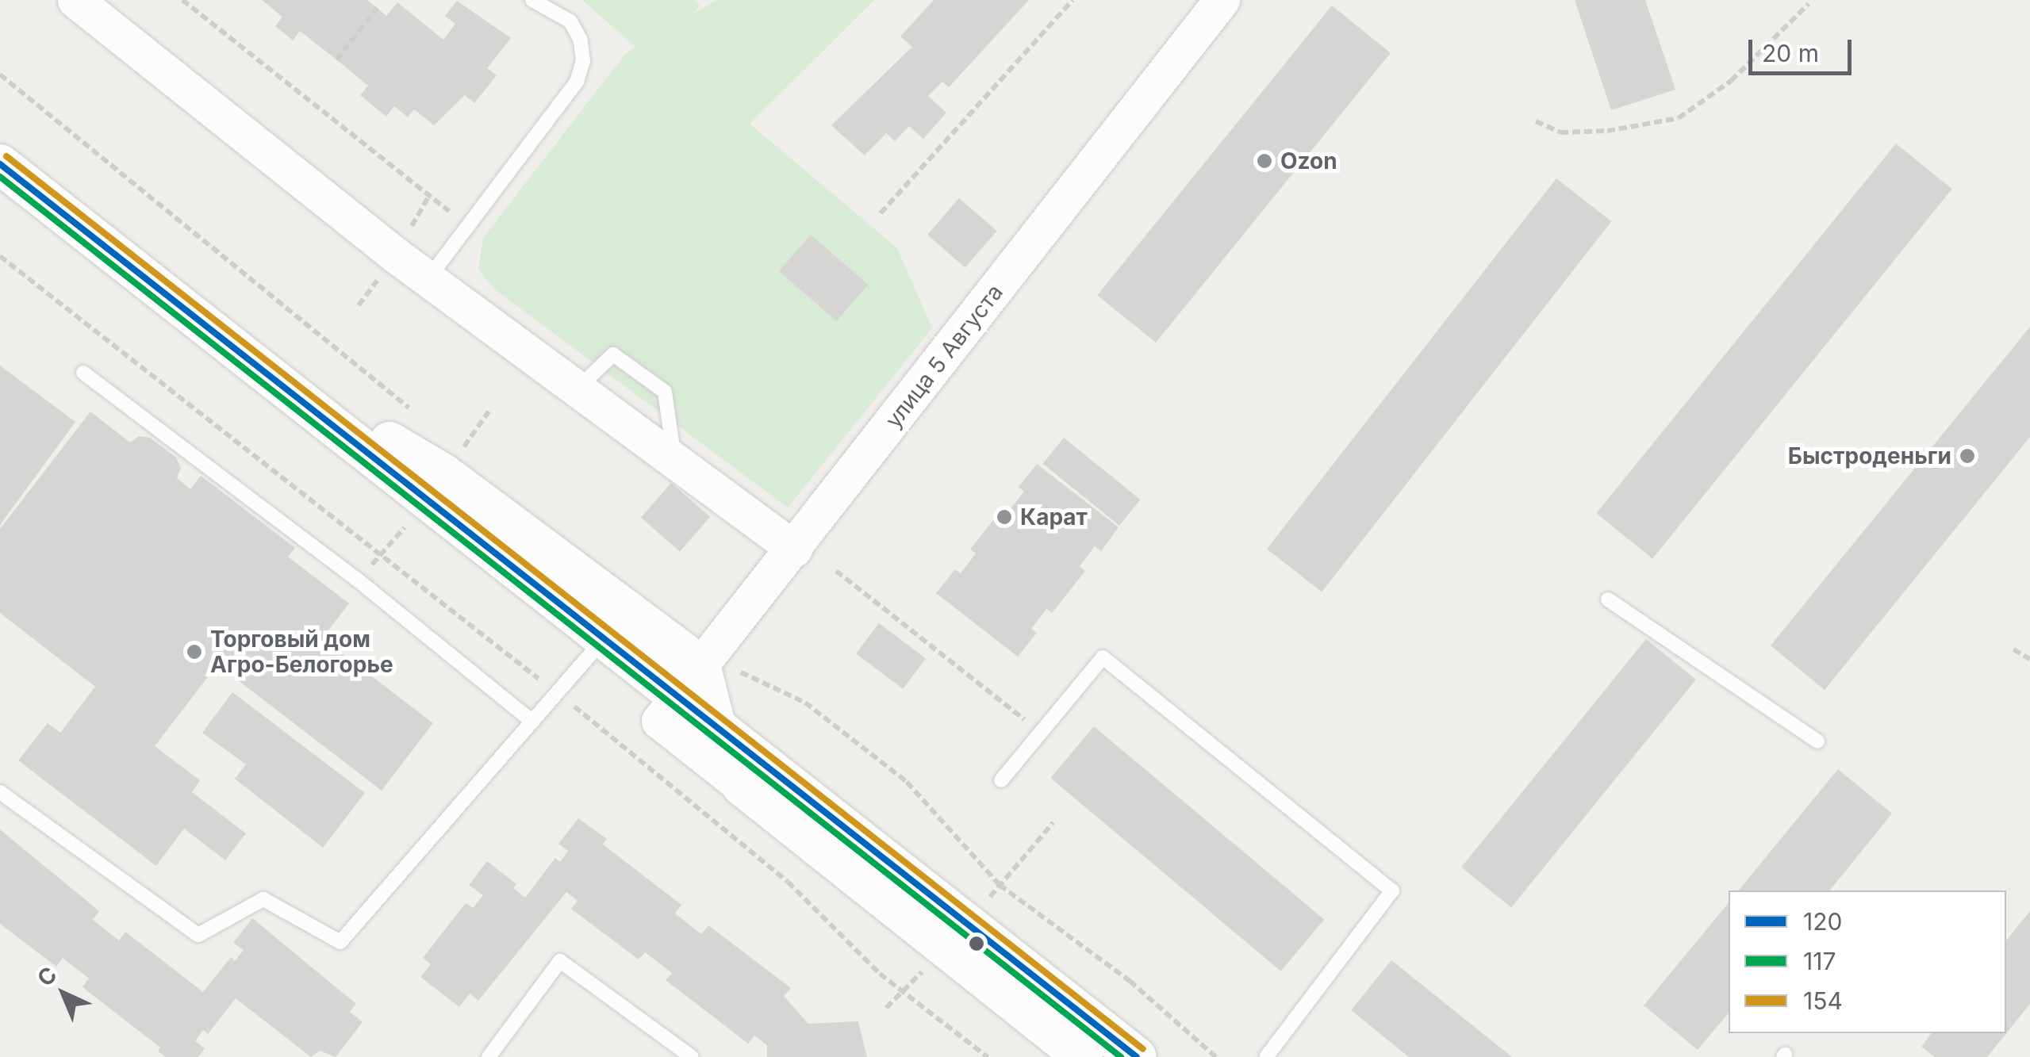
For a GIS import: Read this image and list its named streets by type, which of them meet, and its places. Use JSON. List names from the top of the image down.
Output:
{
  "streets": {
    "street": ["улица 5 Августа"]
  },
  "places": [
    "Ozon",
    "Быстроденьги",
    "Карат",
    "Торговый дом Агро-Белогорье"
  ],
  "lines": ["transit line 154", "transit line 120", "transit line 117"],
  "legend": ["120", "117", "154"],
  "scale_bar": "20 m",
  "north": "top left"
}
